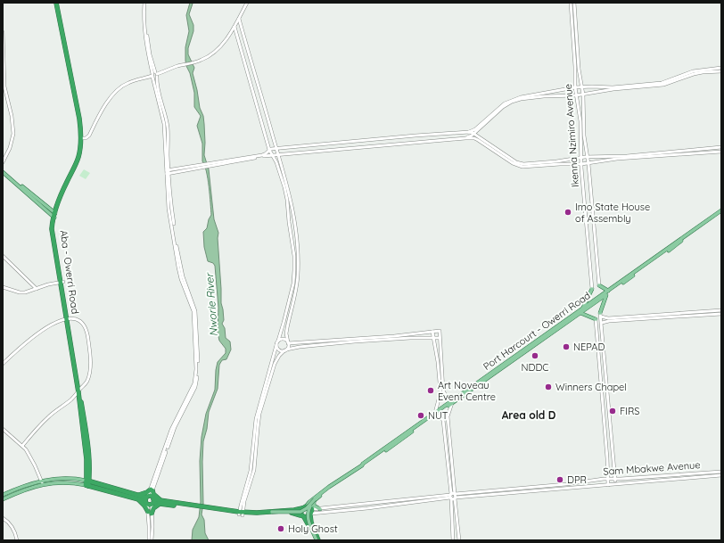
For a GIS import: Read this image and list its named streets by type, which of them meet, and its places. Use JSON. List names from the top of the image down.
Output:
{
  "streets": {
    "highway": ["Aba - Owerri Road"],
    "main road": ["Port Harcourt - Owerri Road"],
    "street": ["Ikenna Nzimiro Avenue", "Sam Mbakwe Avenue"]
  },
  "districts": ["Area old D"],
  "water": ["Nworie River"],
  "places": [
    "Imo State House of Assembly",
    "NEPAD",
    "NDDC",
    "Winners Chapel",
    "Art Noveau Event Centre",
    "FIRS",
    "NUT",
    "DPR",
    "Holy Ghost"
  ]
}
